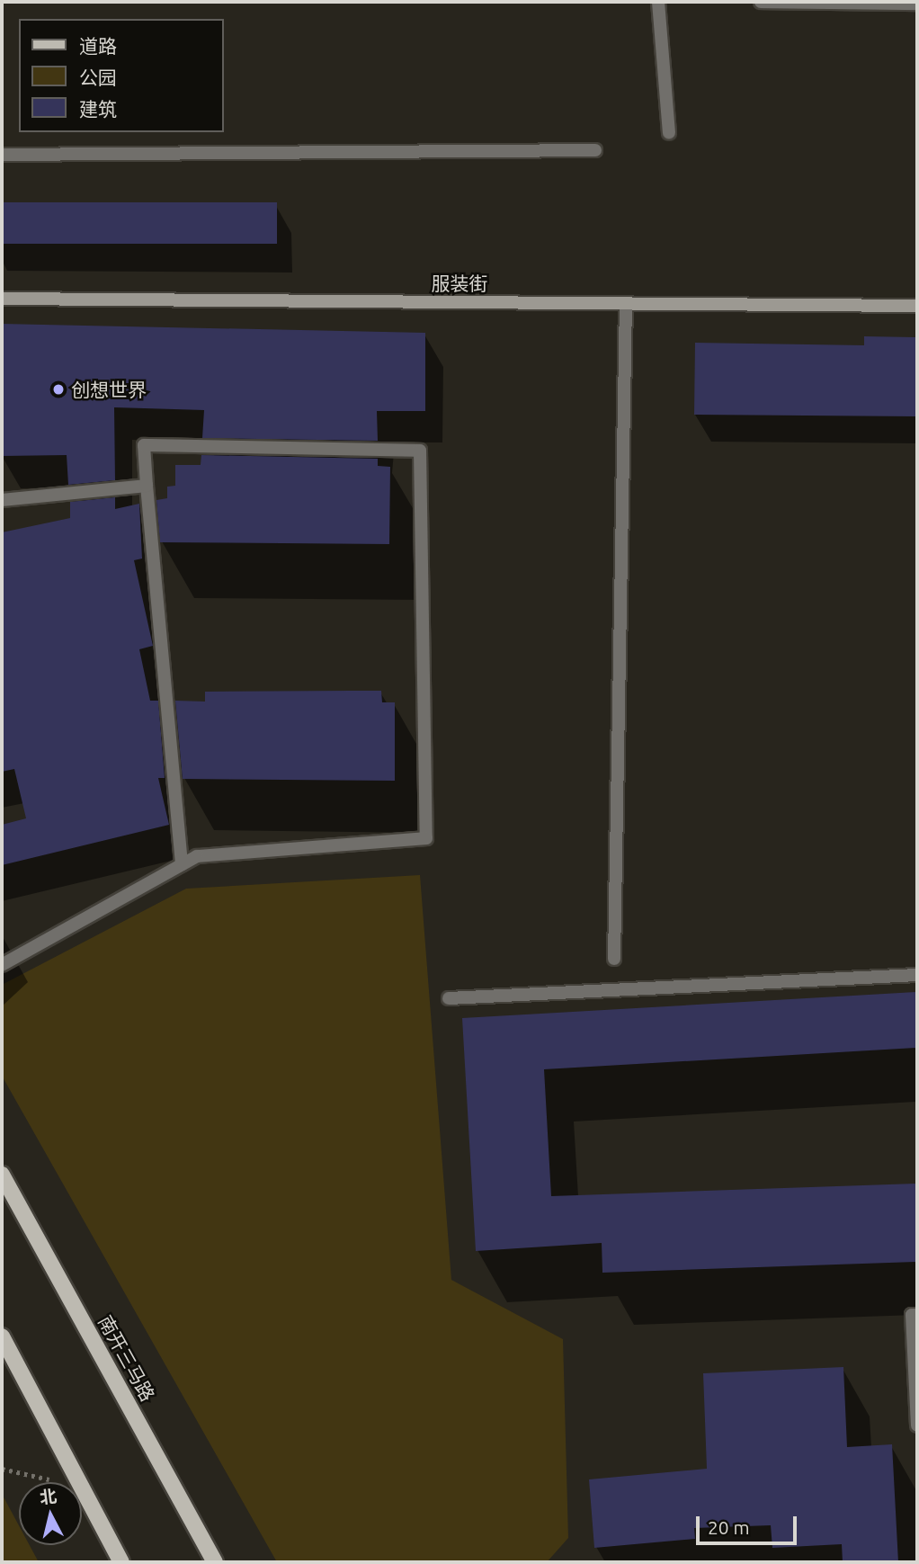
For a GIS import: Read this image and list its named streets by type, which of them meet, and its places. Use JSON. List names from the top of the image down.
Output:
{
  "streets": {
    "main road": ["南开三马路"],
    "street": ["服装街"]
  },
  "places": ["创想世界"],
  "legend": ["道路", "公园", "建筑"],
  "scale_bar": "20 m",
  "north": "top"
}
